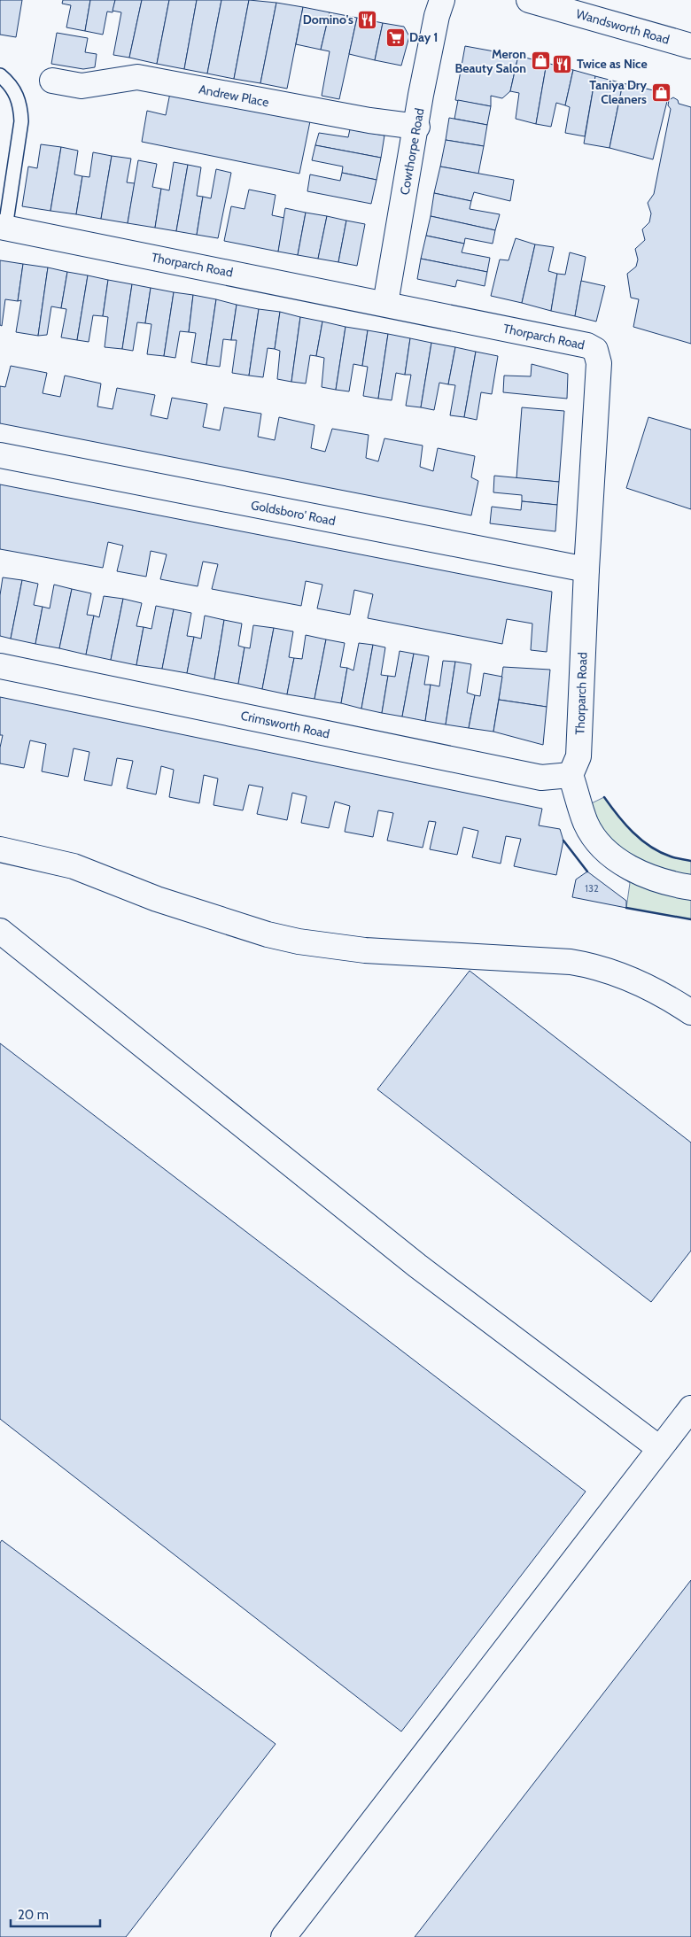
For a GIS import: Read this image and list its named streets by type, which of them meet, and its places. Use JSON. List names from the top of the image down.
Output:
{
  "streets": {
    "street": [
      "Wandsworth Road",
      "Andrew Place",
      "Cowthorpe Road",
      "Thorparch Road",
      "Goldsboro' Road",
      "Crimsworth Road"
    ]
  },
  "crossings": [
    ["Andrew Place", "Cowthorpe Road"],
    ["Cowthorpe Road", "Thorparch Road"],
    ["Thorparch Road", "Goldsboro' Road"],
    ["Thorparch Road", "Crimsworth Road"]
  ],
  "places": {
    "restaurant": ["Domino's", "Twice as Nice"],
    "supermarket": ["Day 1"],
    "shop": ["Meron Beauty Salon", "Taniya Dry Cleaners"]
  },
  "house_numbers": ["132"],
  "scale_bar": "20 m"
}
